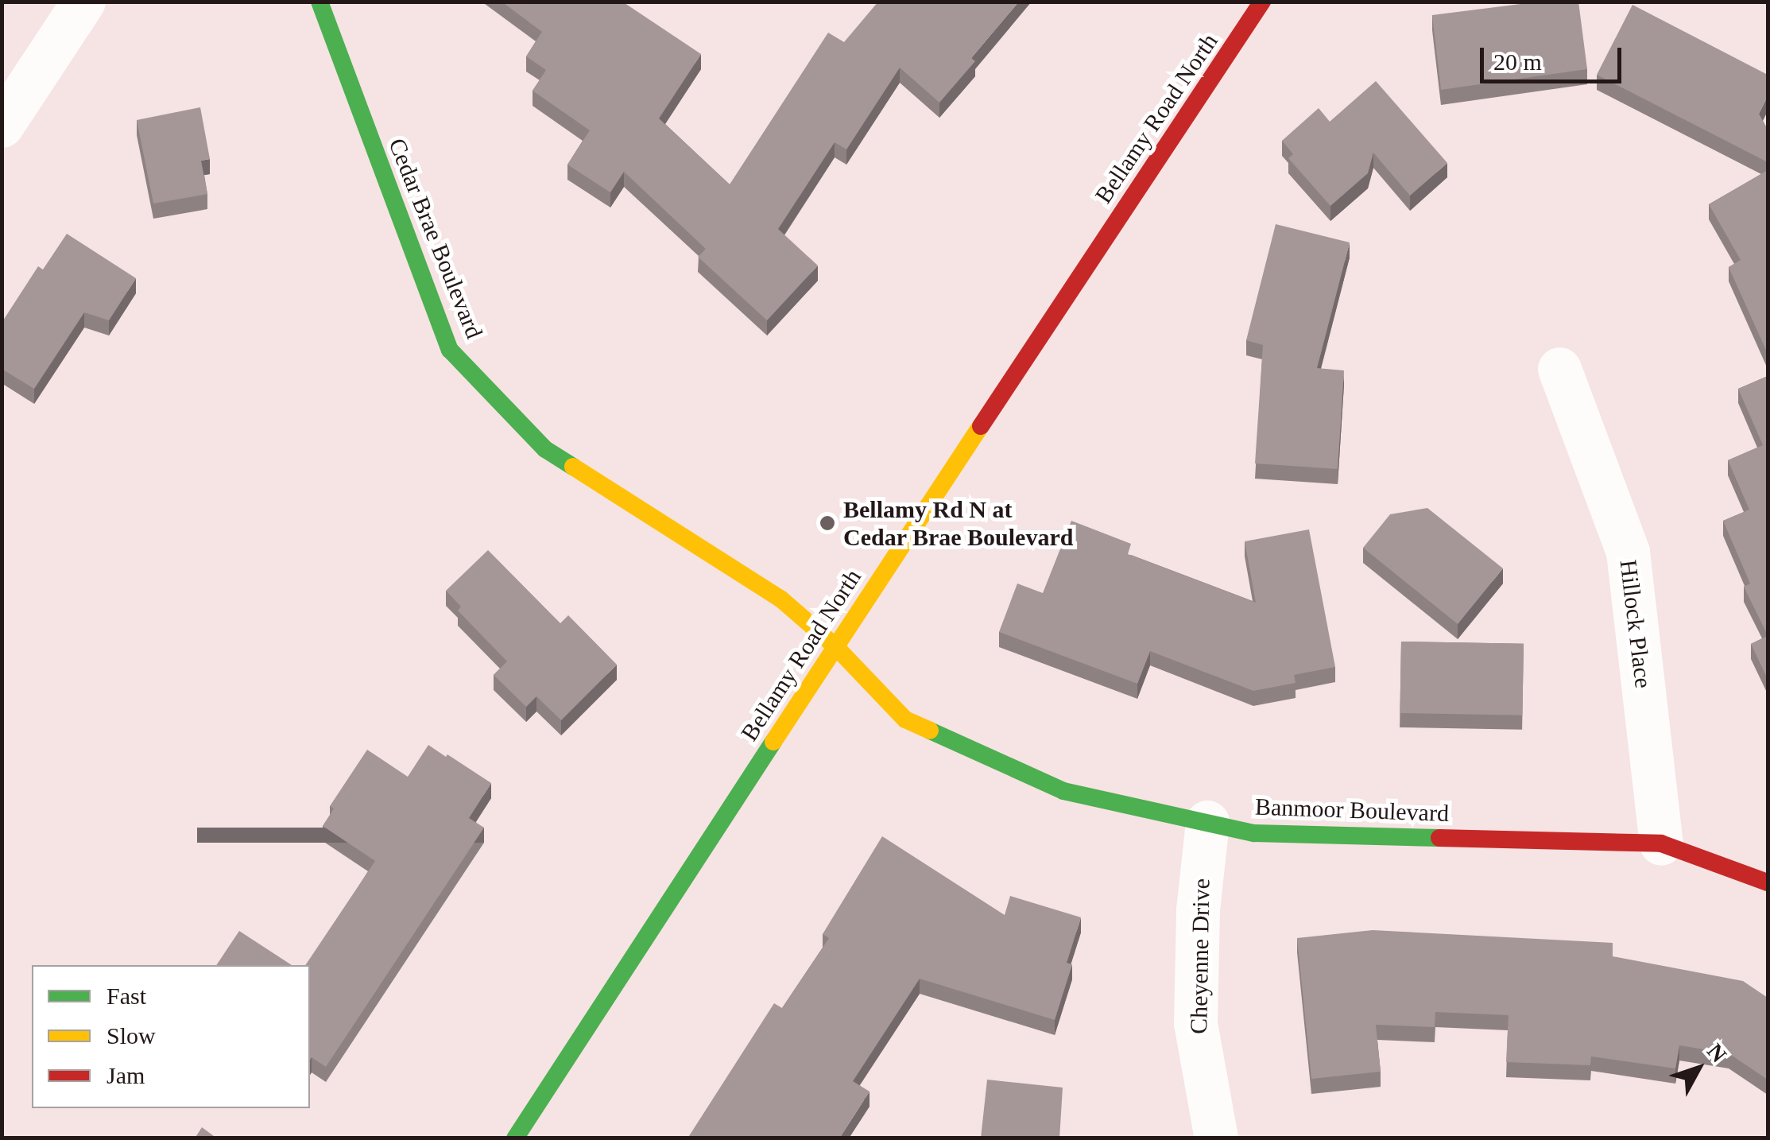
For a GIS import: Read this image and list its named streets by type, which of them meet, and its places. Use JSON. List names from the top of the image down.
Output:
{
  "streets": {
    "street": [
      "Bellamy Road North",
      "Cedar Brae Boulevard",
      "Hillock Place",
      "Banmoor Boulevard",
      "Cheyenne Drive"
    ]
  },
  "crossings": [
    ["Bellamy Road North", "Cedar Brae Boulevard"],
    ["Bellamy Road North", "Banmoor Boulevard"],
    ["Cedar Brae Boulevard", "Banmoor Boulevard"],
    ["Hillock Place", "Banmoor Boulevard"],
    ["Banmoor Boulevard", "Cheyenne Drive"]
  ],
  "places": ["Bellamy Rd N at Cedar Brae Boulevard"],
  "legend": ["Fast", "Slow", "Jam"],
  "scale_bar": "20 m",
  "north": "top right"
}
